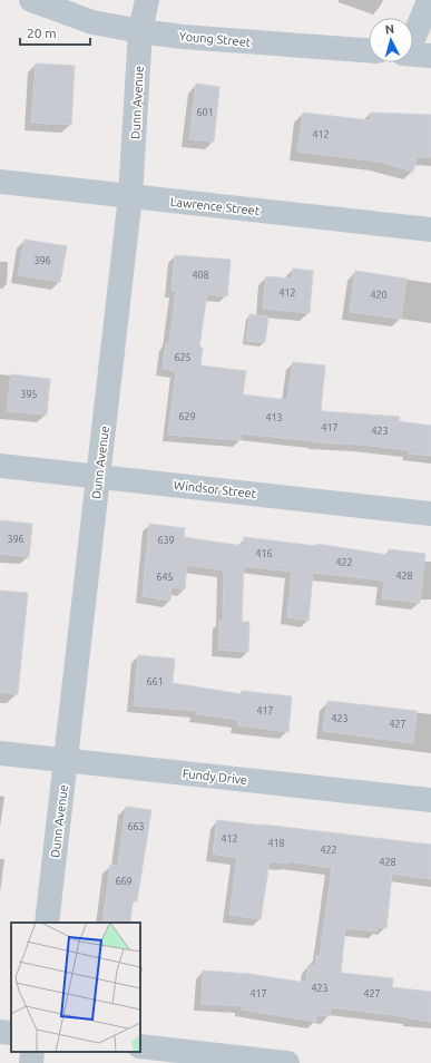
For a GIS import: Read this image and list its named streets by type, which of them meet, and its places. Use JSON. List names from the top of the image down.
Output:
{
  "streets": {
    "street": [
      "Young Street",
      "Dunn Avenue",
      "Lawrence Street",
      "Windsor Street",
      "Fundy Drive"
    ]
  },
  "crossings": [
    ["Young Street", "Dunn Avenue"],
    ["Dunn Avenue", "Lawrence Street"],
    ["Dunn Avenue", "Windsor Street"],
    ["Dunn Avenue", "Fundy Drive"]
  ],
  "house_numbers": [
    "601",
    "412",
    "396",
    "408",
    "412",
    "420",
    "625",
    "395",
    "629",
    "413",
    "417",
    "423",
    "396",
    "639",
    "416",
    "422",
    "428",
    "645",
    "661",
    "417",
    "423",
    "427",
    "663",
    "412",
    "418",
    "422",
    "428",
    "669",
    "423",
    "417",
    "427"
  ],
  "scale_bar": "20 m",
  "north": "top"
}
